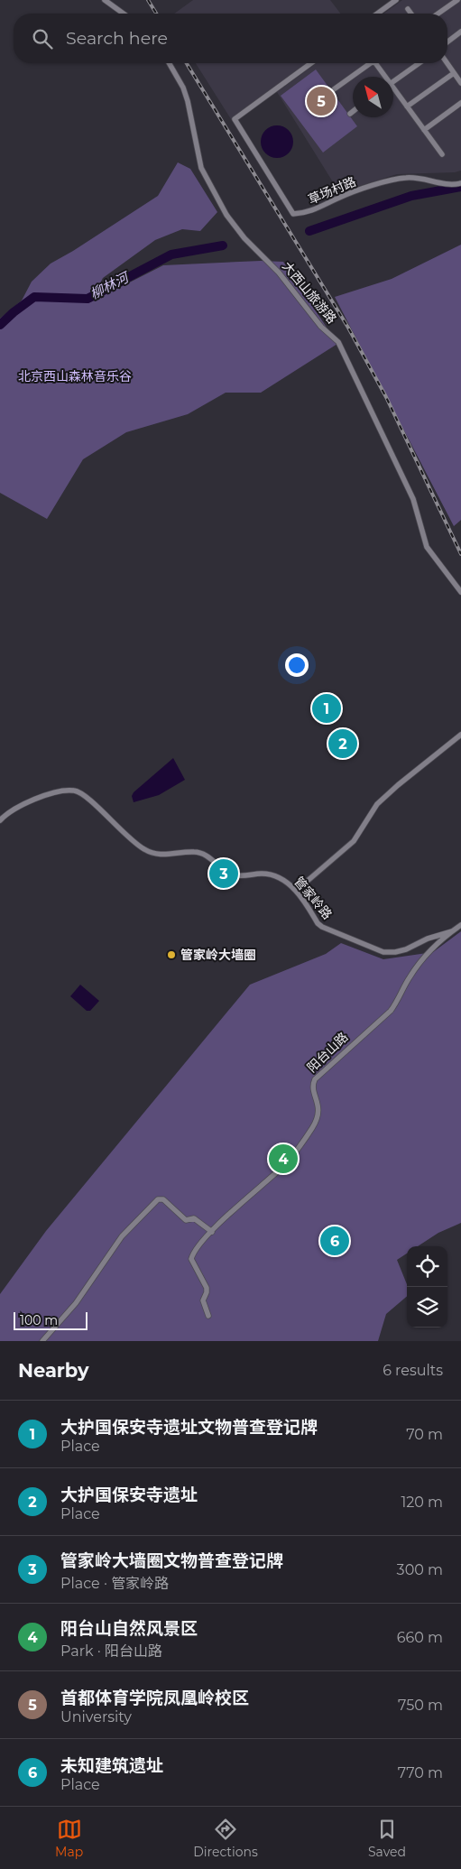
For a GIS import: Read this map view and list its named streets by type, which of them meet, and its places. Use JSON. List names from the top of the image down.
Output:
{
  "streets": {
    "street": [
      "草场村路",
      "大西山旅游路",
      "管家岭路",
      "阳台山路"
    ]
  },
  "crossings": [
    ["管家岭路", "阳台山路"]
  ],
  "water": ["柳林河"],
  "parks": ["北京西山森林音乐谷"],
  "places": ["管家岭大墙圈"],
  "scale_bar": "100 m",
  "north": "top left",
  "page": {
    "search": "Search here",
    "pins": [
      "5",
      "1",
      "2",
      "3",
      "4",
      "6"
    ],
    "scale": "100 m",
    "heading": ["Nearby", "6 results"],
    "list": [
      {
        "mark": "1",
        "name": "大护国保安寺遗址文物普查登记牌",
        "note": "Place",
        "value": "70 m"
      },
      {
        "mark": "2",
        "name": "大护国保安寺遗址",
        "note": "Place",
        "value": "120 m"
      },
      {
        "mark": "3",
        "name": "管家岭大墙圈文物普查登记牌",
        "note": "Place · 管家岭路",
        "value": "300 m"
      },
      {
        "mark": "4",
        "name": "阳台山自然风景区",
        "note": "Park · 阳台山路",
        "value": "660 m"
      },
      {
        "mark": "5",
        "name": "首都体育学院凤凰岭校区",
        "note": "University",
        "value": "750 m"
      },
      {
        "mark": "6",
        "name": "未知建筑遗址",
        "note": "Place",
        "value": "770 m"
      }
    ],
    "nav": ["Map", "Directions", "Saved"]
  }
}
